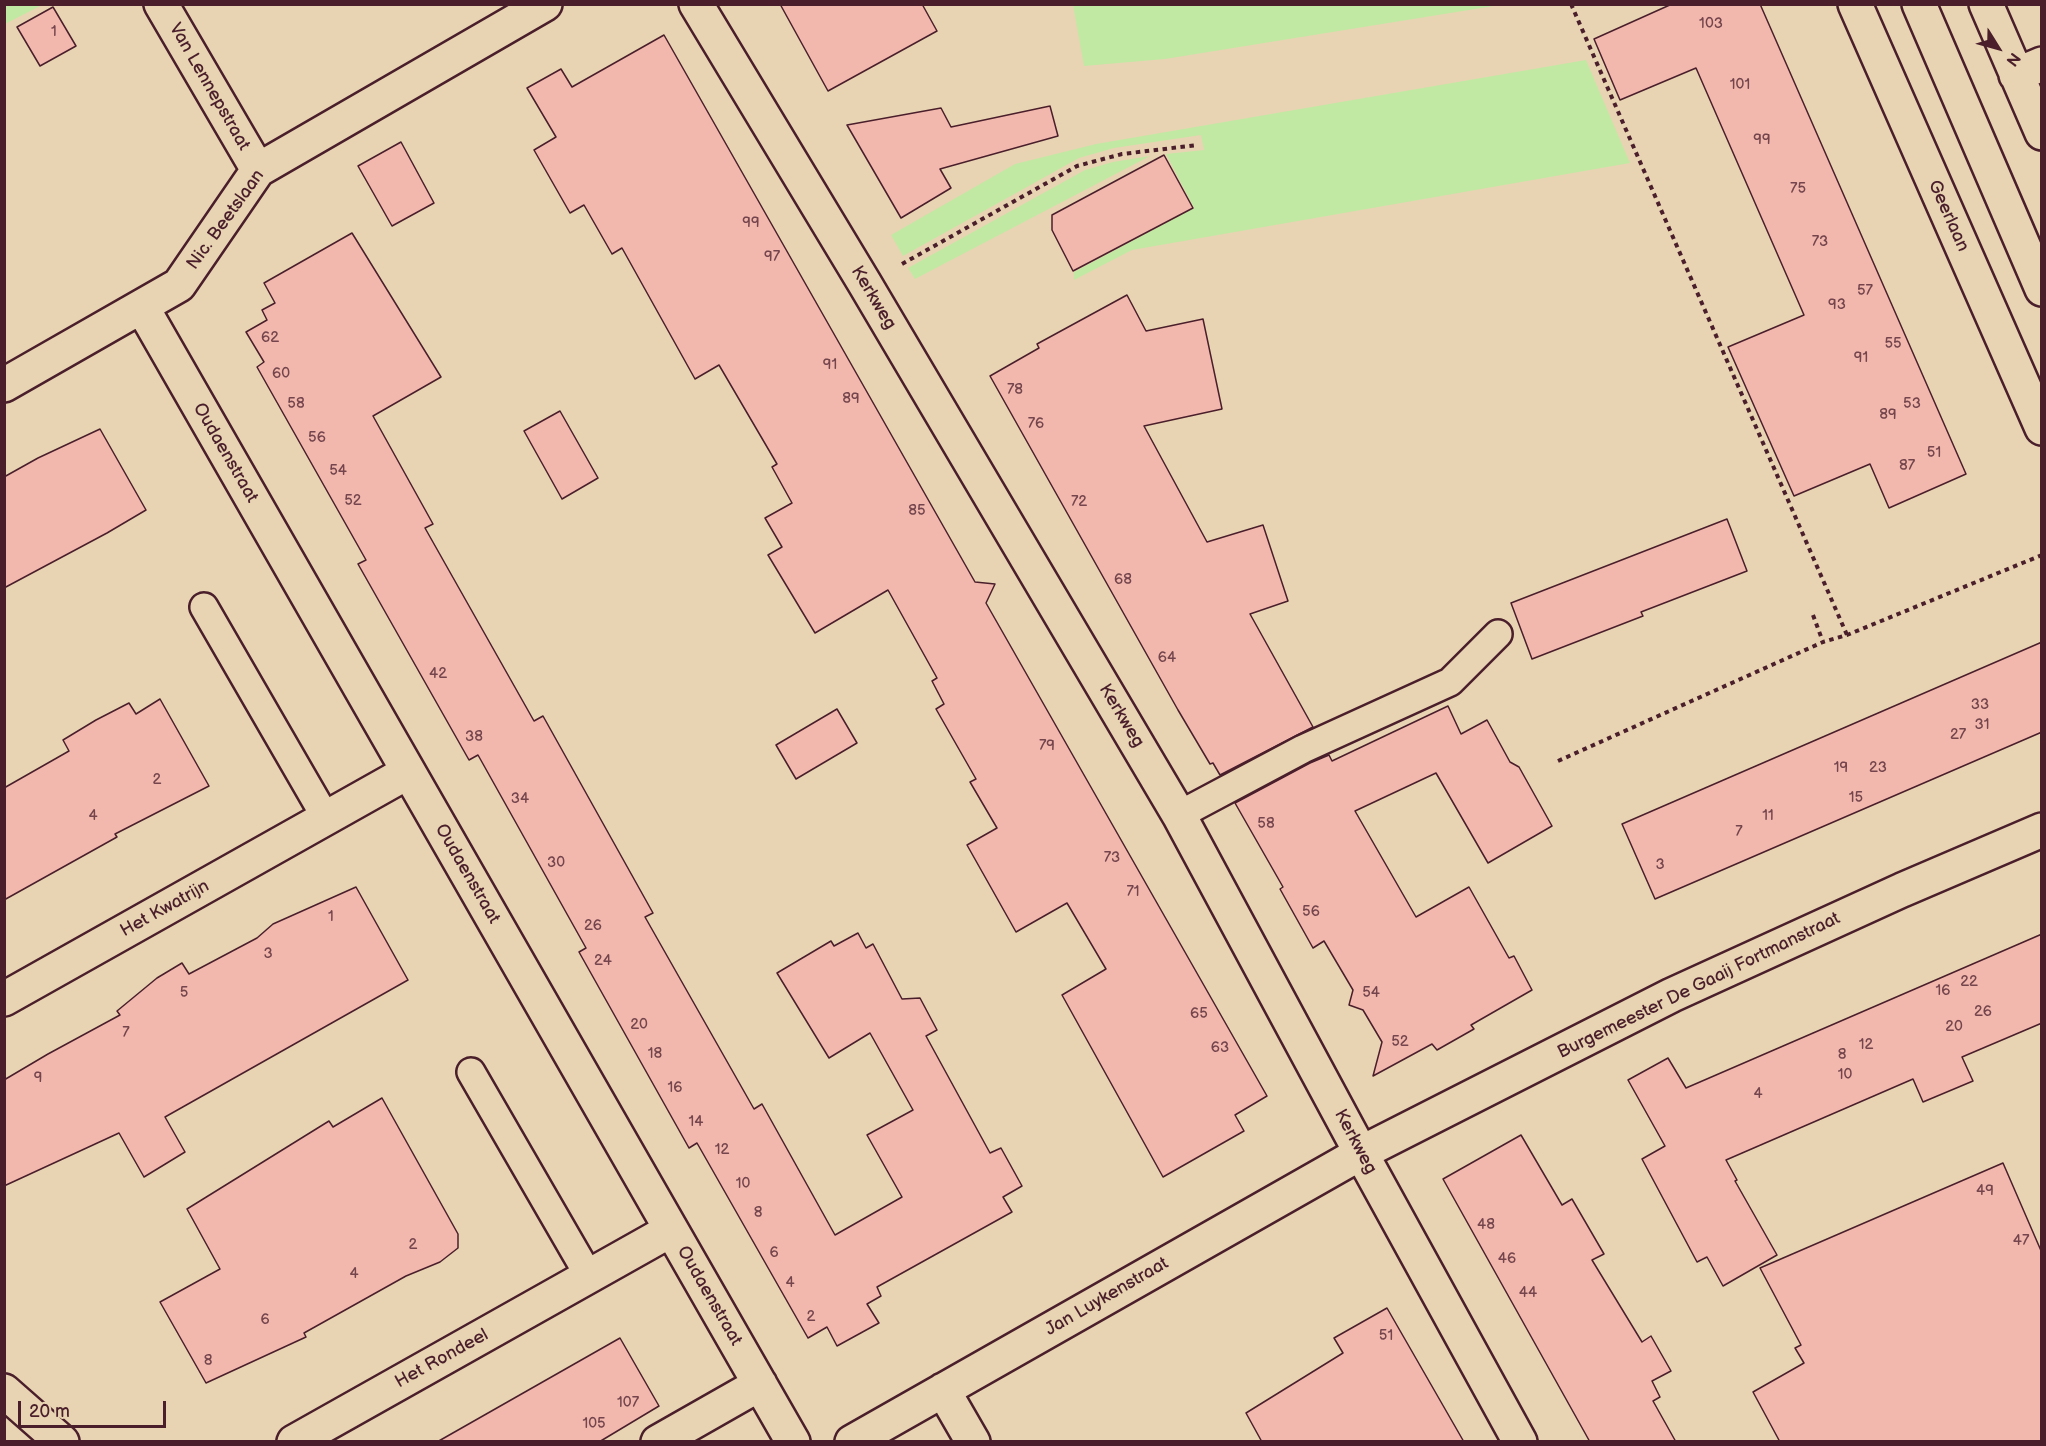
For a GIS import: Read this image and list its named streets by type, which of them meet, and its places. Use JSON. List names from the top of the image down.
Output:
{
  "streets": {
    "street": [
      "Van Lennepstraat",
      "Geerlaan",
      "Nic. Beetslaan",
      "Kerkweg",
      "Oudaenstraat",
      "Het Kwatrijn",
      "Burgemeester De Gaaij Fortmanstraat",
      "Jan Luykenstraat",
      "Het Rondeel"
    ]
  },
  "crossings": [
    ["Van Lennepstraat", "Nic. Beetslaan"],
    ["Nic. Beetslaan", "Oudaenstraat"],
    ["Kerkweg", "Burgemeester De Gaaij Fortmanstraat"],
    ["Kerkweg", "Jan Luykenstraat"],
    ["Oudaenstraat", "Het Kwatrijn"],
    ["Oudaenstraat", "Het Rondeel"],
    ["Burgemeester De Gaaij Fortmanstraat", "Jan Luykenstraat"]
  ],
  "house_numbers": [
    "103",
    "1",
    "101",
    "99",
    "75",
    "99",
    "73",
    "97",
    "57",
    "93",
    "62",
    "55",
    "91",
    "91",
    "60",
    "78",
    "89",
    "58",
    "53",
    "89",
    "76",
    "56",
    "51",
    "87",
    "54",
    "52",
    "72",
    "85",
    "68",
    "64",
    "42",
    "33",
    "31",
    "27",
    "38",
    "79",
    "19",
    "23",
    "2",
    "15",
    "34",
    "4",
    "11",
    "58",
    "7",
    "73",
    "30",
    "3",
    "71",
    "56",
    "1",
    "26",
    "3",
    "24",
    "22",
    "16",
    "5",
    "54",
    "26",
    "65",
    "20",
    "20",
    "7",
    "52",
    "12",
    "63",
    "18",
    "8",
    "10",
    "9",
    "16",
    "4",
    "14",
    "12",
    "10",
    "49",
    "8",
    "48",
    "47",
    "2",
    "6",
    "46",
    "4",
    "4",
    "44",
    "2",
    "6",
    "51",
    "8",
    "107",
    "105"
  ],
  "scale_bar": "20 m",
  "north": "bottom right"
}
